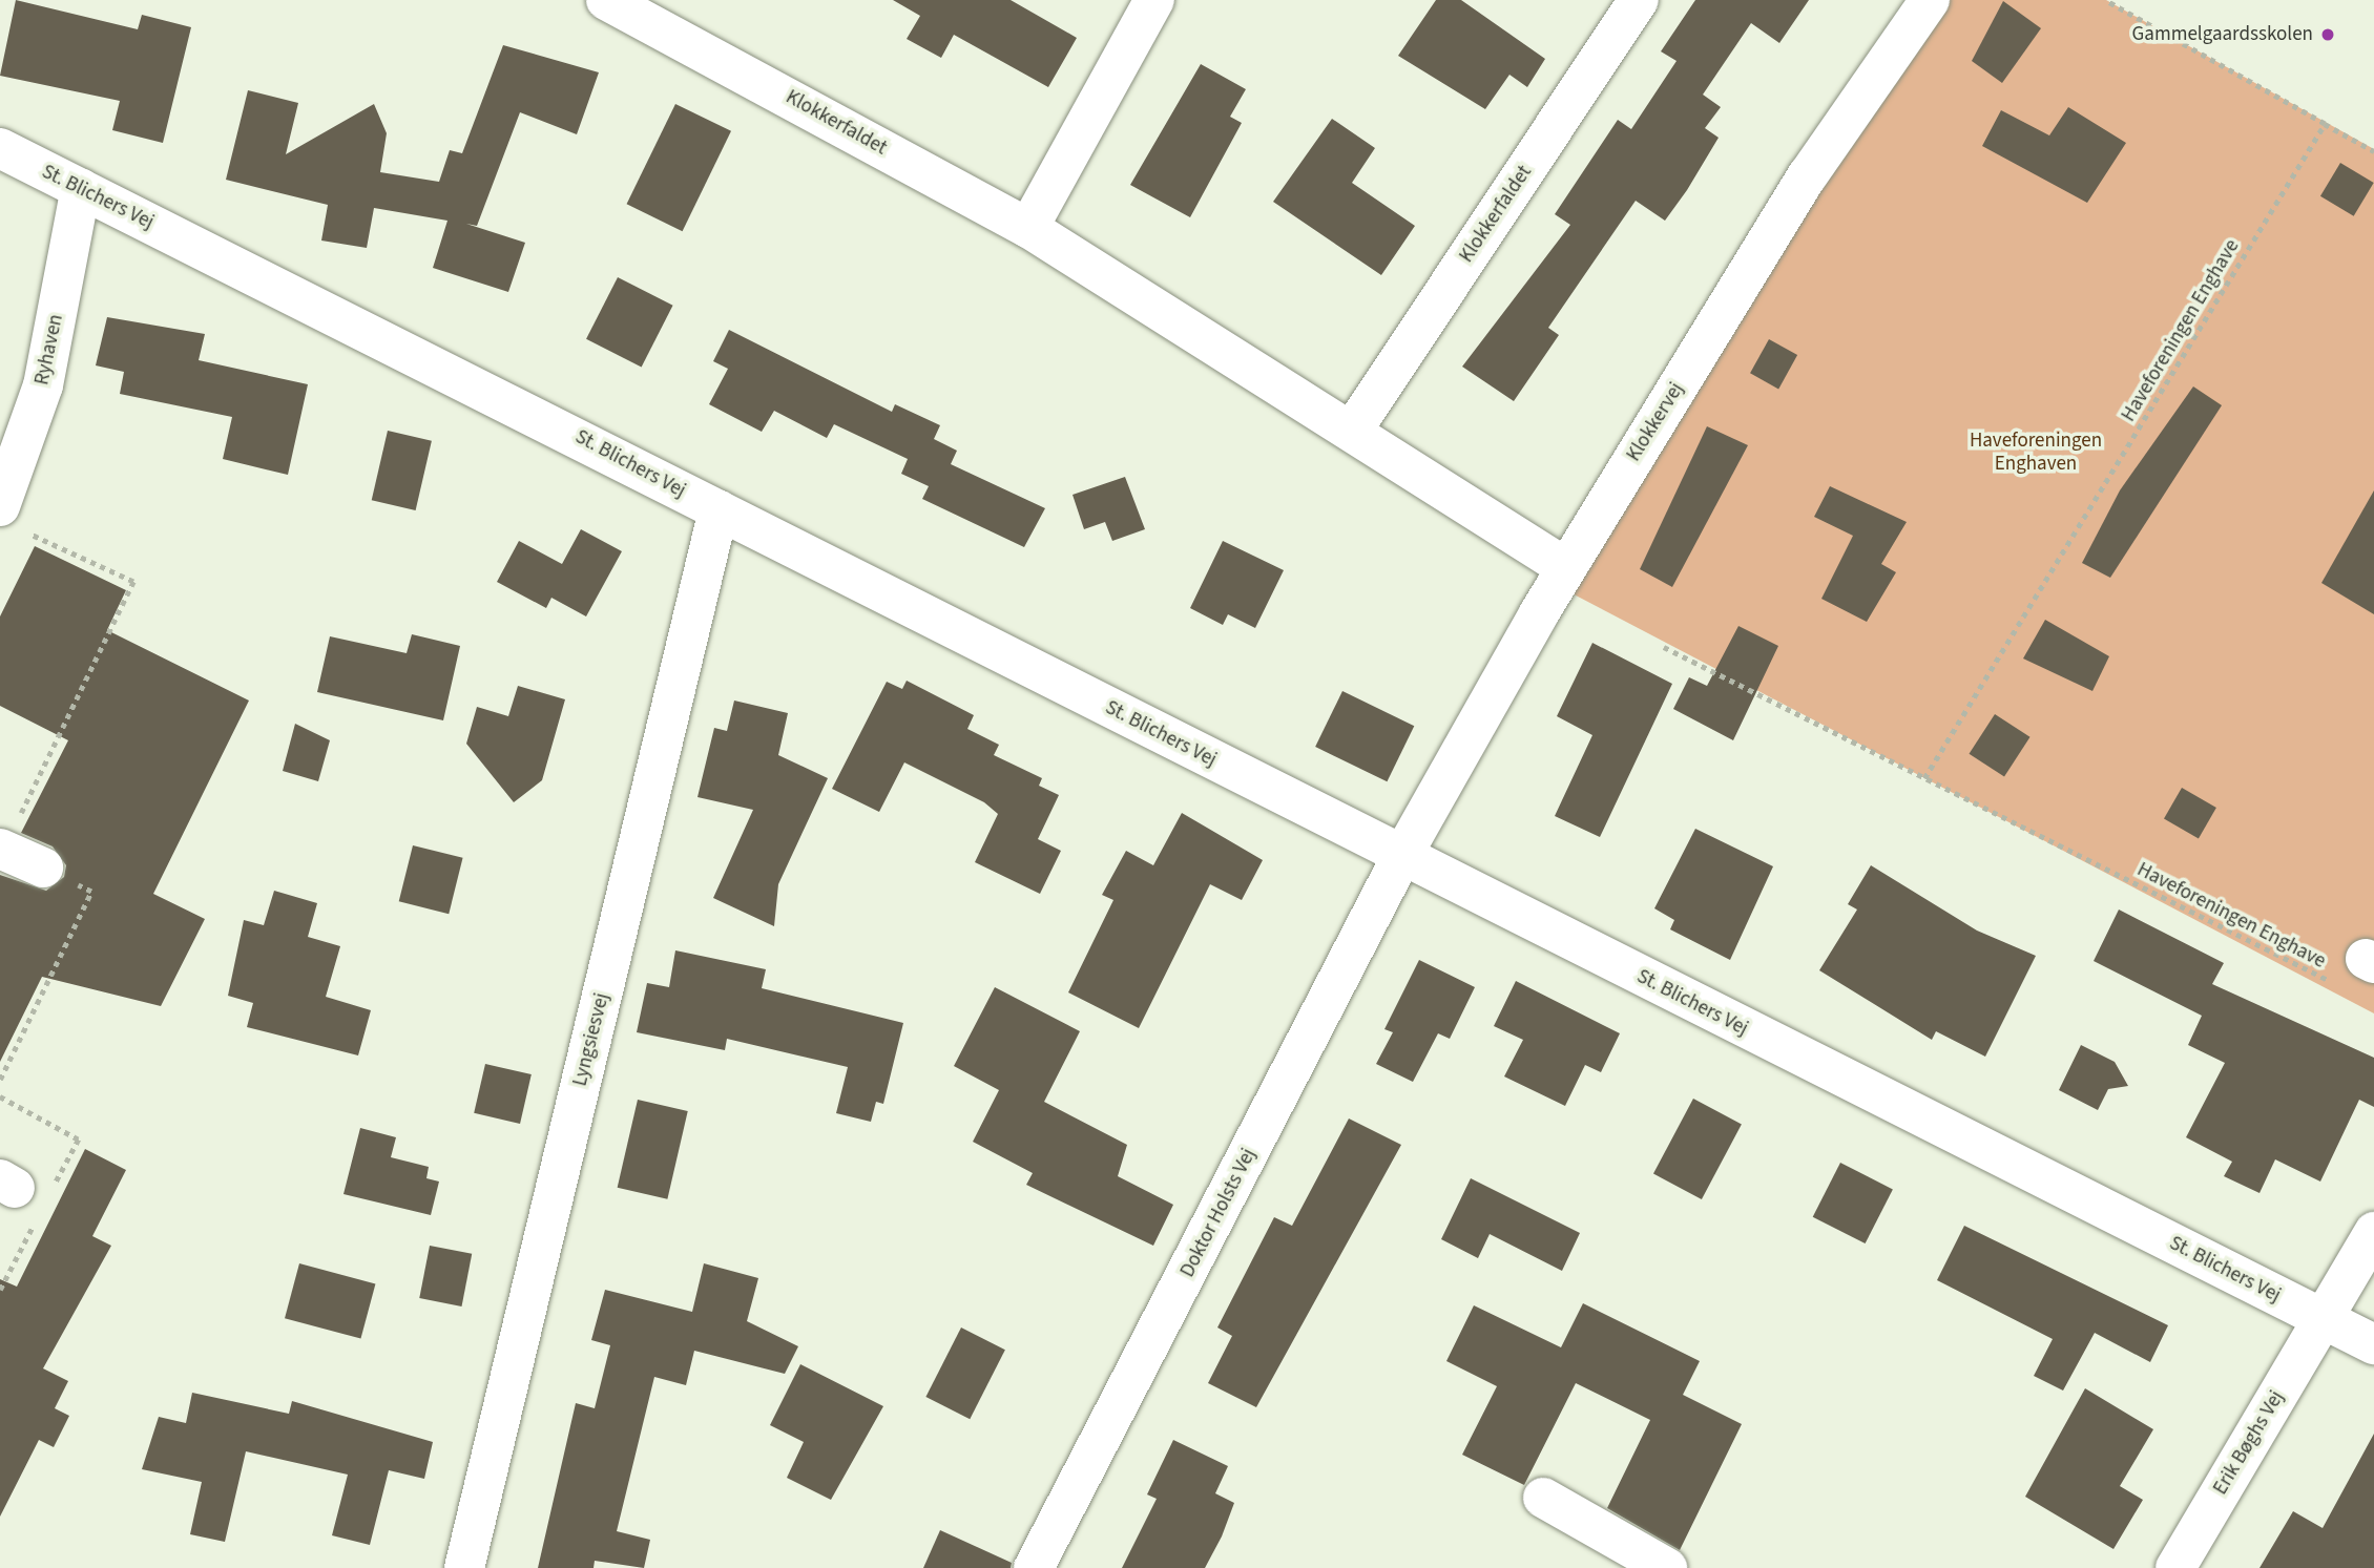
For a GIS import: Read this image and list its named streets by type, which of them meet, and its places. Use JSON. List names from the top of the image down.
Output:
{
  "streets": {
    "street": [
      "Klokkerfaldet",
      "St. Blichers Vej",
      "Ryhaven",
      "Klokkervej",
      "Lyngsiesvej",
      "Doktor Holsts Vej",
      "Erik Bøghs Vej"
    ],
    "path": ["Haveforeningen Enghave"]
  },
  "crossings": [
    ["Klokkerfaldet", "Klokkervej"],
    ["St. Blichers Vej", "Ryhaven"],
    ["St. Blichers Vej", "Klokkervej"],
    ["St. Blichers Vej", "Lyngsiesvej"],
    ["St. Blichers Vej", "Doktor Holsts Vej"],
    ["St. Blichers Vej", "Erik Bøghs Vej"],
    ["Klokkervej", "Doktor Holsts Vej"]
  ],
  "parks": ["Haveforeningen Enghaven"],
  "places": ["Gammelgaardsskolen"]
}
